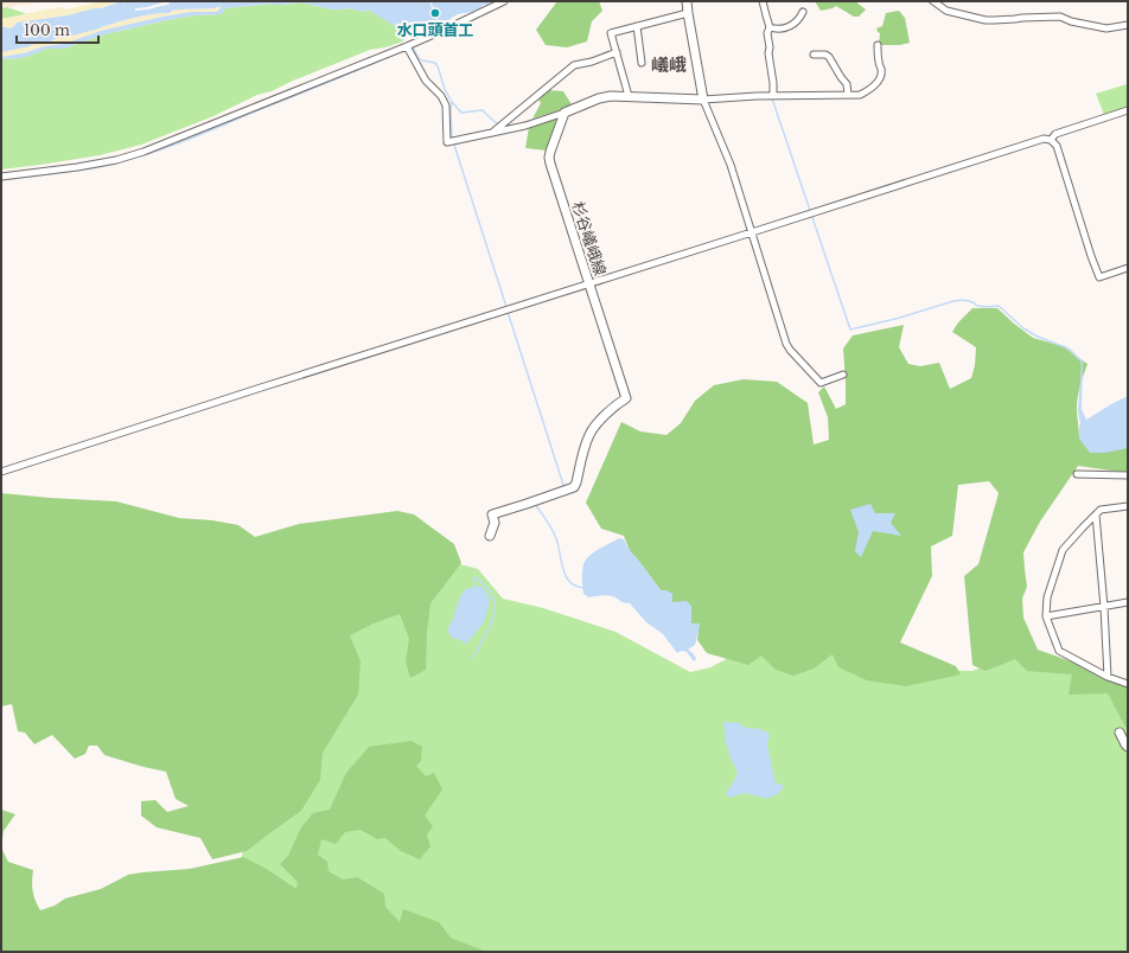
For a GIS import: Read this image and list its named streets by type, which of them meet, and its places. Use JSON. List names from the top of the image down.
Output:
{
  "streets": {
    "main road": ["杉谷嶬峨線"]
  },
  "districts": ["嶬峨"],
  "places": ["水口頭首工"],
  "scale_bar": "100 m"
}
